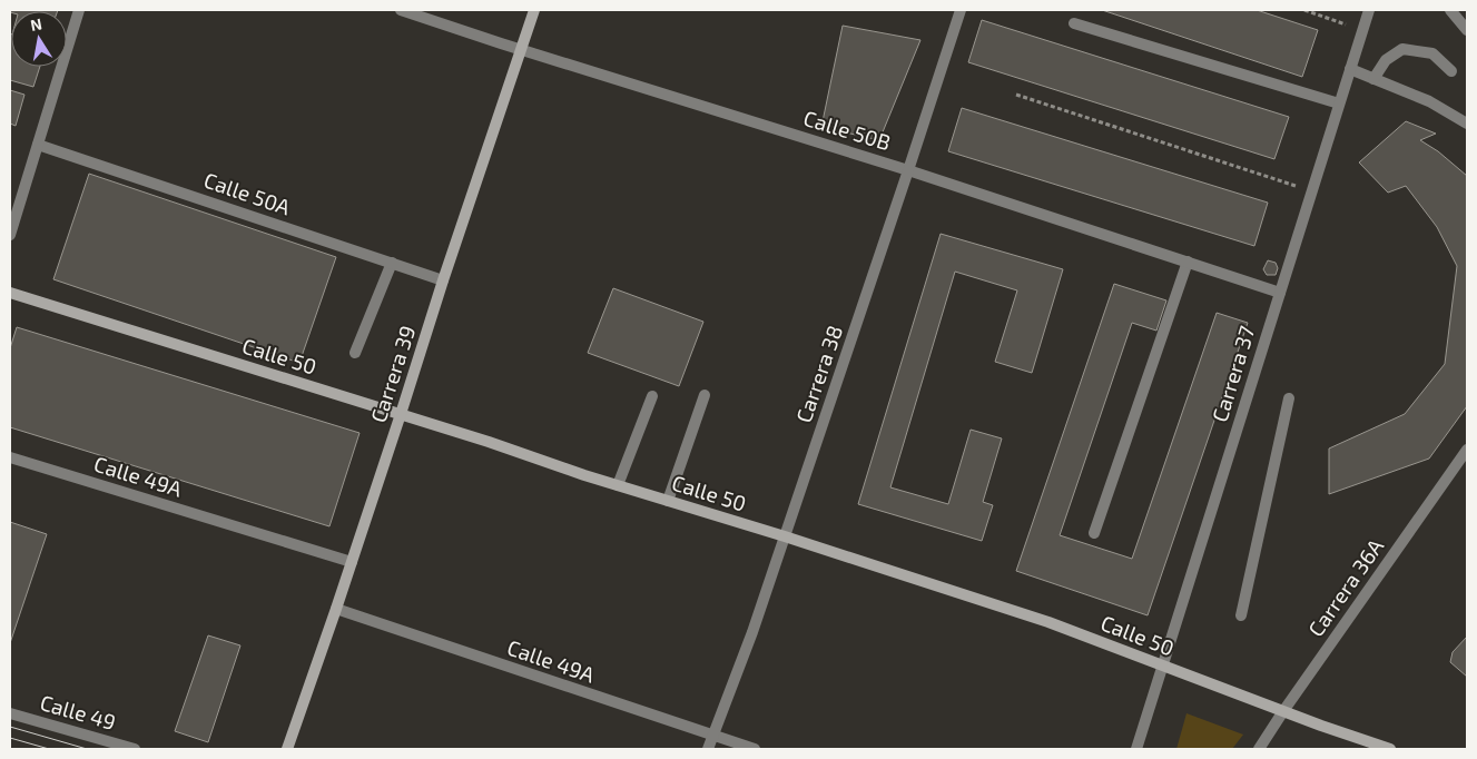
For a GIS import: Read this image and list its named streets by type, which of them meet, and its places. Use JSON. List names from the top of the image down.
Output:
{
  "streets": {
    "main road": ["Calle 50", "Carrera 39"],
    "street": [
      "Calle 50B",
      "Calle 50A",
      "Carrera 38",
      "Carrera 37",
      "Calle 49A",
      "Carrera 36A",
      "Calle 49"
    ]
  },
  "crossings": [
    ["Calle 50B", "Carrera 39"],
    ["Calle 50B", "Carrera 38"],
    ["Calle 50B", "Carrera 37"],
    ["Calle 50A", "Carrera 39"],
    ["Calle 50", "Carrera 39"],
    ["Calle 50", "Carrera 38"],
    ["Calle 50", "Carrera 37"],
    ["Calle 50", "Carrera 36A"],
    ["Carrera 39", "Calle 49A"],
    ["Carrera 38", "Calle 49A"]
  ],
  "north": "top"
}
